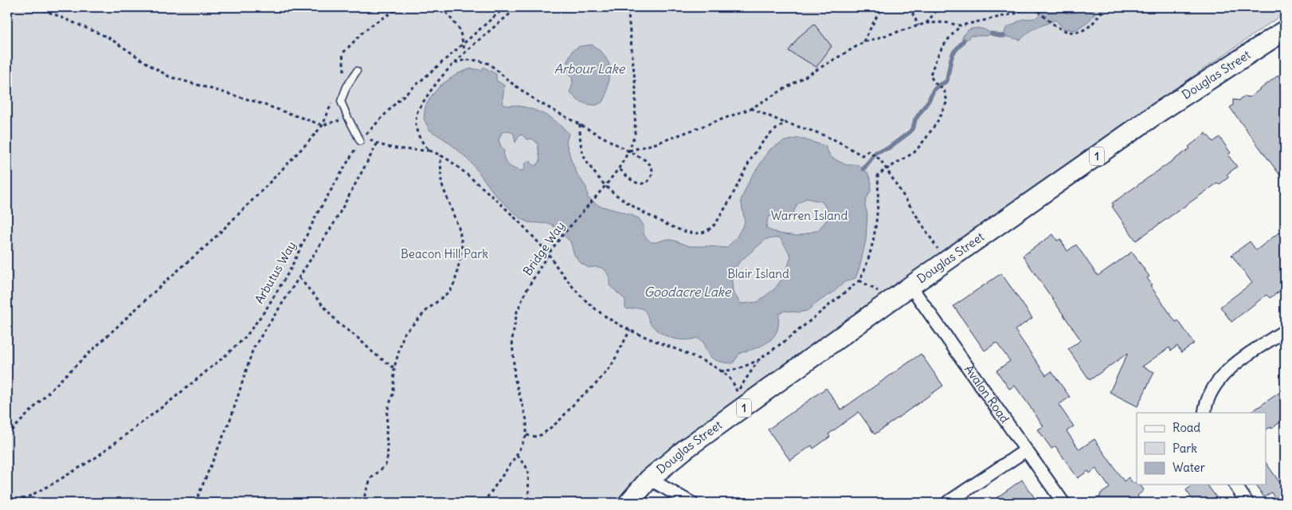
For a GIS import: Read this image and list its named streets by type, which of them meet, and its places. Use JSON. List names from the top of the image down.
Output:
{
  "streets": {
    "main road": ["Douglas Street", "1"],
    "street": ["Avalon Road"],
    "path": ["Bridge Way", "Arbutus Way"]
  },
  "crossings": [
    ["Douglas Street", "Avalon Road"]
  ],
  "water": ["Arbour Lake", "Goodacre Lake"],
  "parks": ["Warren Island", "Beacon Hill Park", "Blair Island"],
  "legend": ["Road", "Park", "Water"]
}
